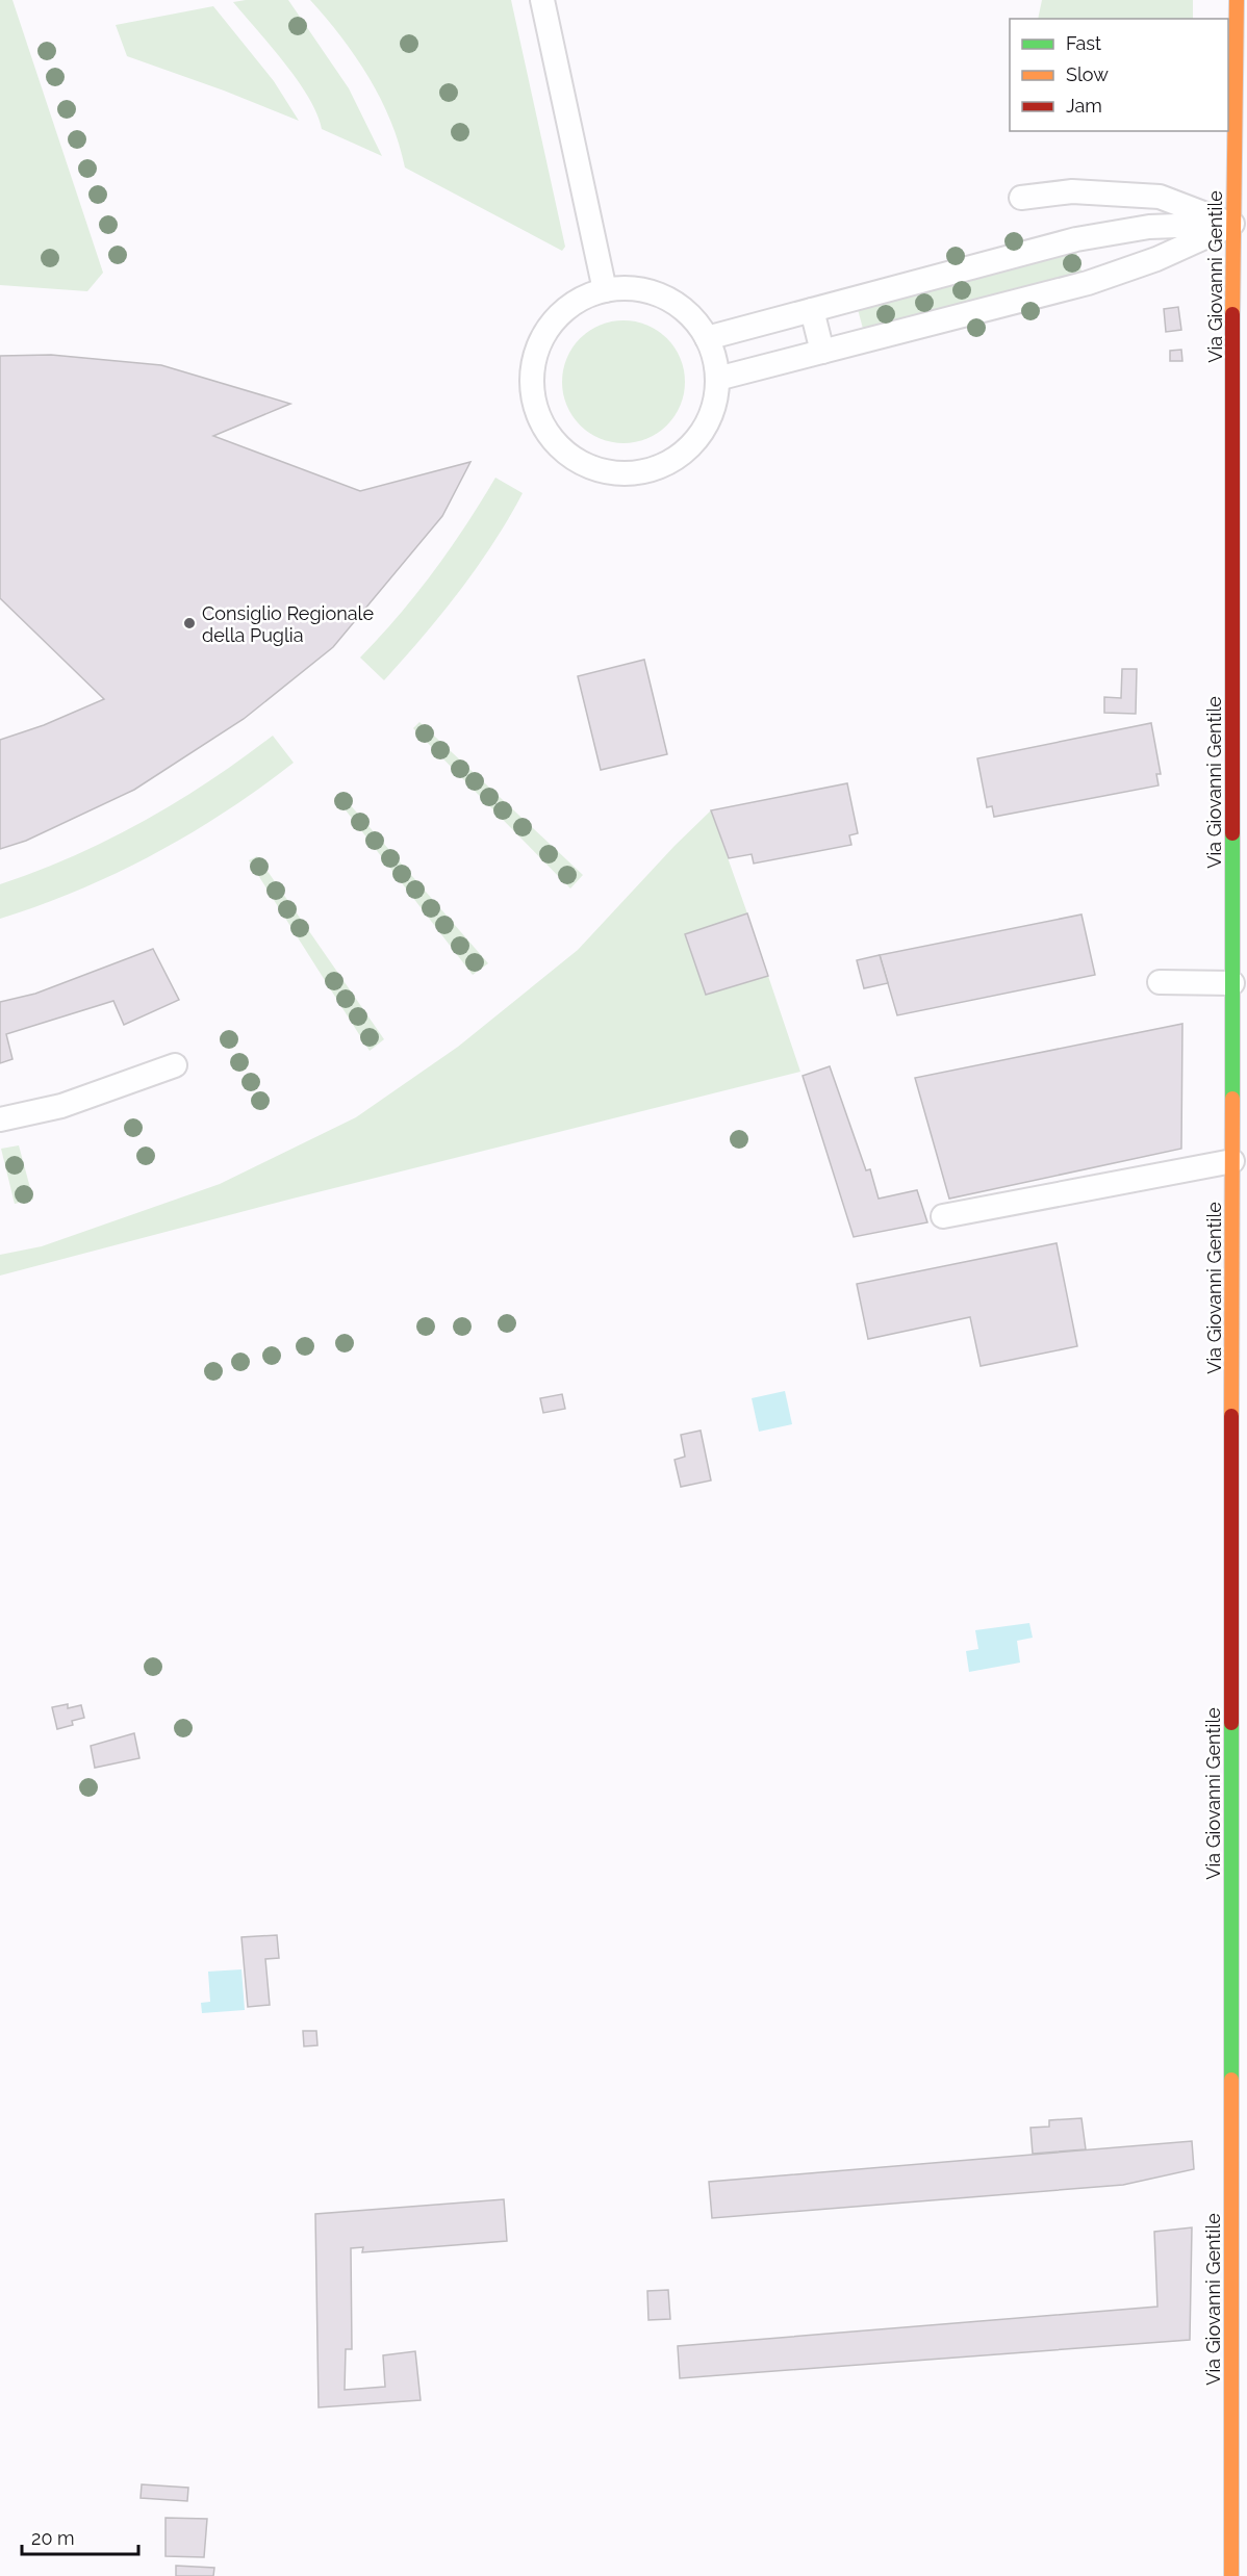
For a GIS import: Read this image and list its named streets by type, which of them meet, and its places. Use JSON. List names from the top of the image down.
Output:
{
  "streets": {
    "main road": ["Via Giovanni Gentile"]
  },
  "places": ["Consiglio Regionale della Puglia"],
  "legend": ["Fast", "Slow", "Jam"],
  "scale_bar": "20 m"
}
